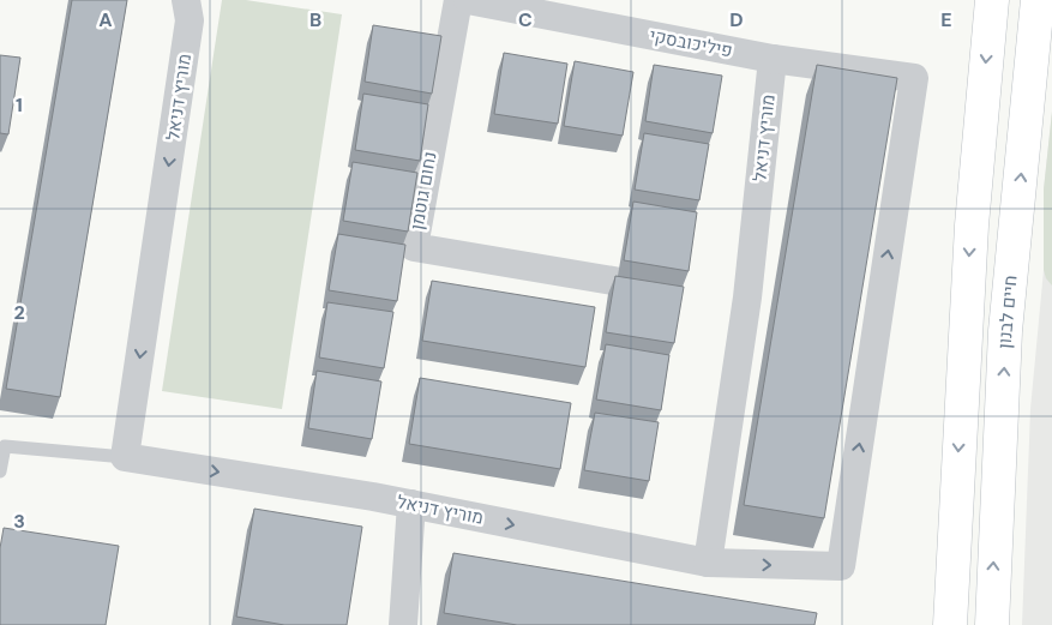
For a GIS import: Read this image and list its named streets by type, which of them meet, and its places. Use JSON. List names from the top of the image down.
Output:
{
  "streets": {
    "main road": ["חיים לבנון"],
    "street": ["פיליכובסקי", "מוריץ דניאל", "נחום גוטמן"]
  },
  "crossings": [
    ["פיליכובסקי", "מוריץ דניאל"]
  ],
  "grid": {
    "columns": [
      "A",
      "B",
      "C",
      "D",
      "E"
    ],
    "rows": ["1", "2", "3"]
  }
}
